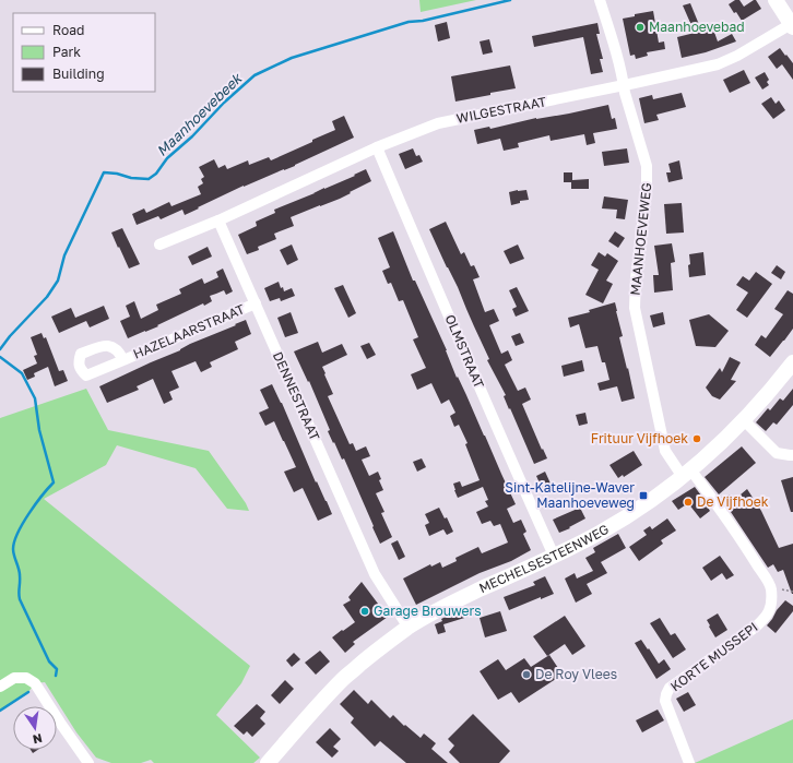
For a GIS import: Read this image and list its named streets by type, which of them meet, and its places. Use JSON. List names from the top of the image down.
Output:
{
  "streets": {
    "main road": ["MECHELSESTEENWEG"],
    "street": [
      "WILGESTRAAT",
      "MAANHOEVEWEG",
      "HAZELAARSTRAAT",
      "OLMSTRAAT",
      "DENNESTRAAT",
      "KORTE MUSSEPI"
    ]
  },
  "crossings": [
    ["WILGESTRAAT", "MAANHOEVEWEG"],
    ["WILGESTRAAT", "OLMSTRAAT"],
    ["WILGESTRAAT", "DENNESTRAAT"],
    ["MAANHOEVEWEG", "MECHELSESTEENWEG"],
    ["MAANHOEVEWEG", "KORTE MUSSEPI"],
    ["HAZELAARSTRAAT", "DENNESTRAAT"],
    ["OLMSTRAAT", "MECHELSESTEENWEG"],
    ["DENNESTRAAT", "MECHELSESTEENWEG"],
    ["MECHELSESTEENWEG", "KORTE MUSSEPI"]
  ],
  "water": ["Maanhoevebeek"],
  "places": {
    "other": [
      "Maanhoevebad",
      "Frituur Vijfhoek",
      "De Vijfhoek",
      "Garage Brouwers",
      "De Roy Vlees"
    ],
    "transit": ["Sint-Katelijne-Waver Maanhoeveweg"]
  },
  "legend": ["Road", "Park", "Building"],
  "north": "bottom"
}
